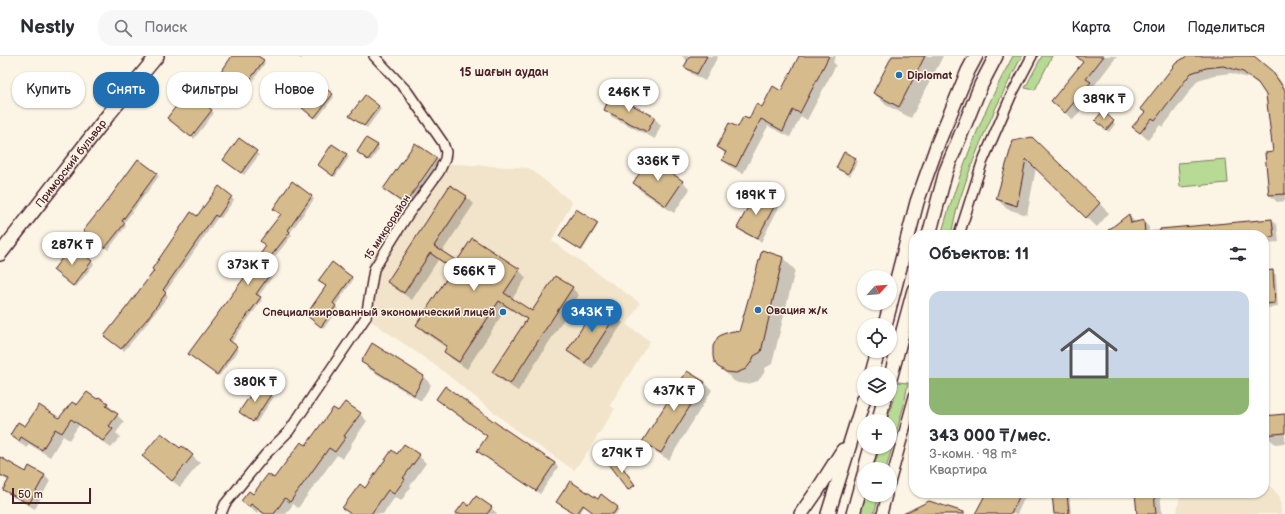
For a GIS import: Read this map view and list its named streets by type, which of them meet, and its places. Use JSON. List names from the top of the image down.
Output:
{
  "streets": {
    "main road": ["Приморский бульвар"],
    "street": ["15 микрорайон"]
  },
  "districts": ["15 шағын аудан"],
  "places": ["Diplomat", "Овация ж/к", "Специализированный экономический лицей"],
  "scale_bar": "50 m",
  "north": "top right",
  "page": {
    "header": "Nestly",
    "search": "Поиск",
    "nav": ["Карта", "Слои", "Поделиться"],
    "chip": [
      "Купить",
      "Снять",
      "Фильтры",
      "Новое"
    ],
    "price": [
      "246K ₸",
      "389K ₸",
      "336K ₸",
      "189K ₸",
      "287K ₸",
      "373K ₸",
      "566K ₸",
      "343K ₸",
      "380K ₸",
      "437K ₸",
      "279K ₸"
    ],
    "heading": "Объектов: 11",
    "map_buttons": ["+", "−"],
    "list": [
      {
        "name": "343 000 ₸/мес.",
        "note": "3-комн. · 98 m² · Квартира"
      }
    ],
    "scale": "50 m"
  }
}
